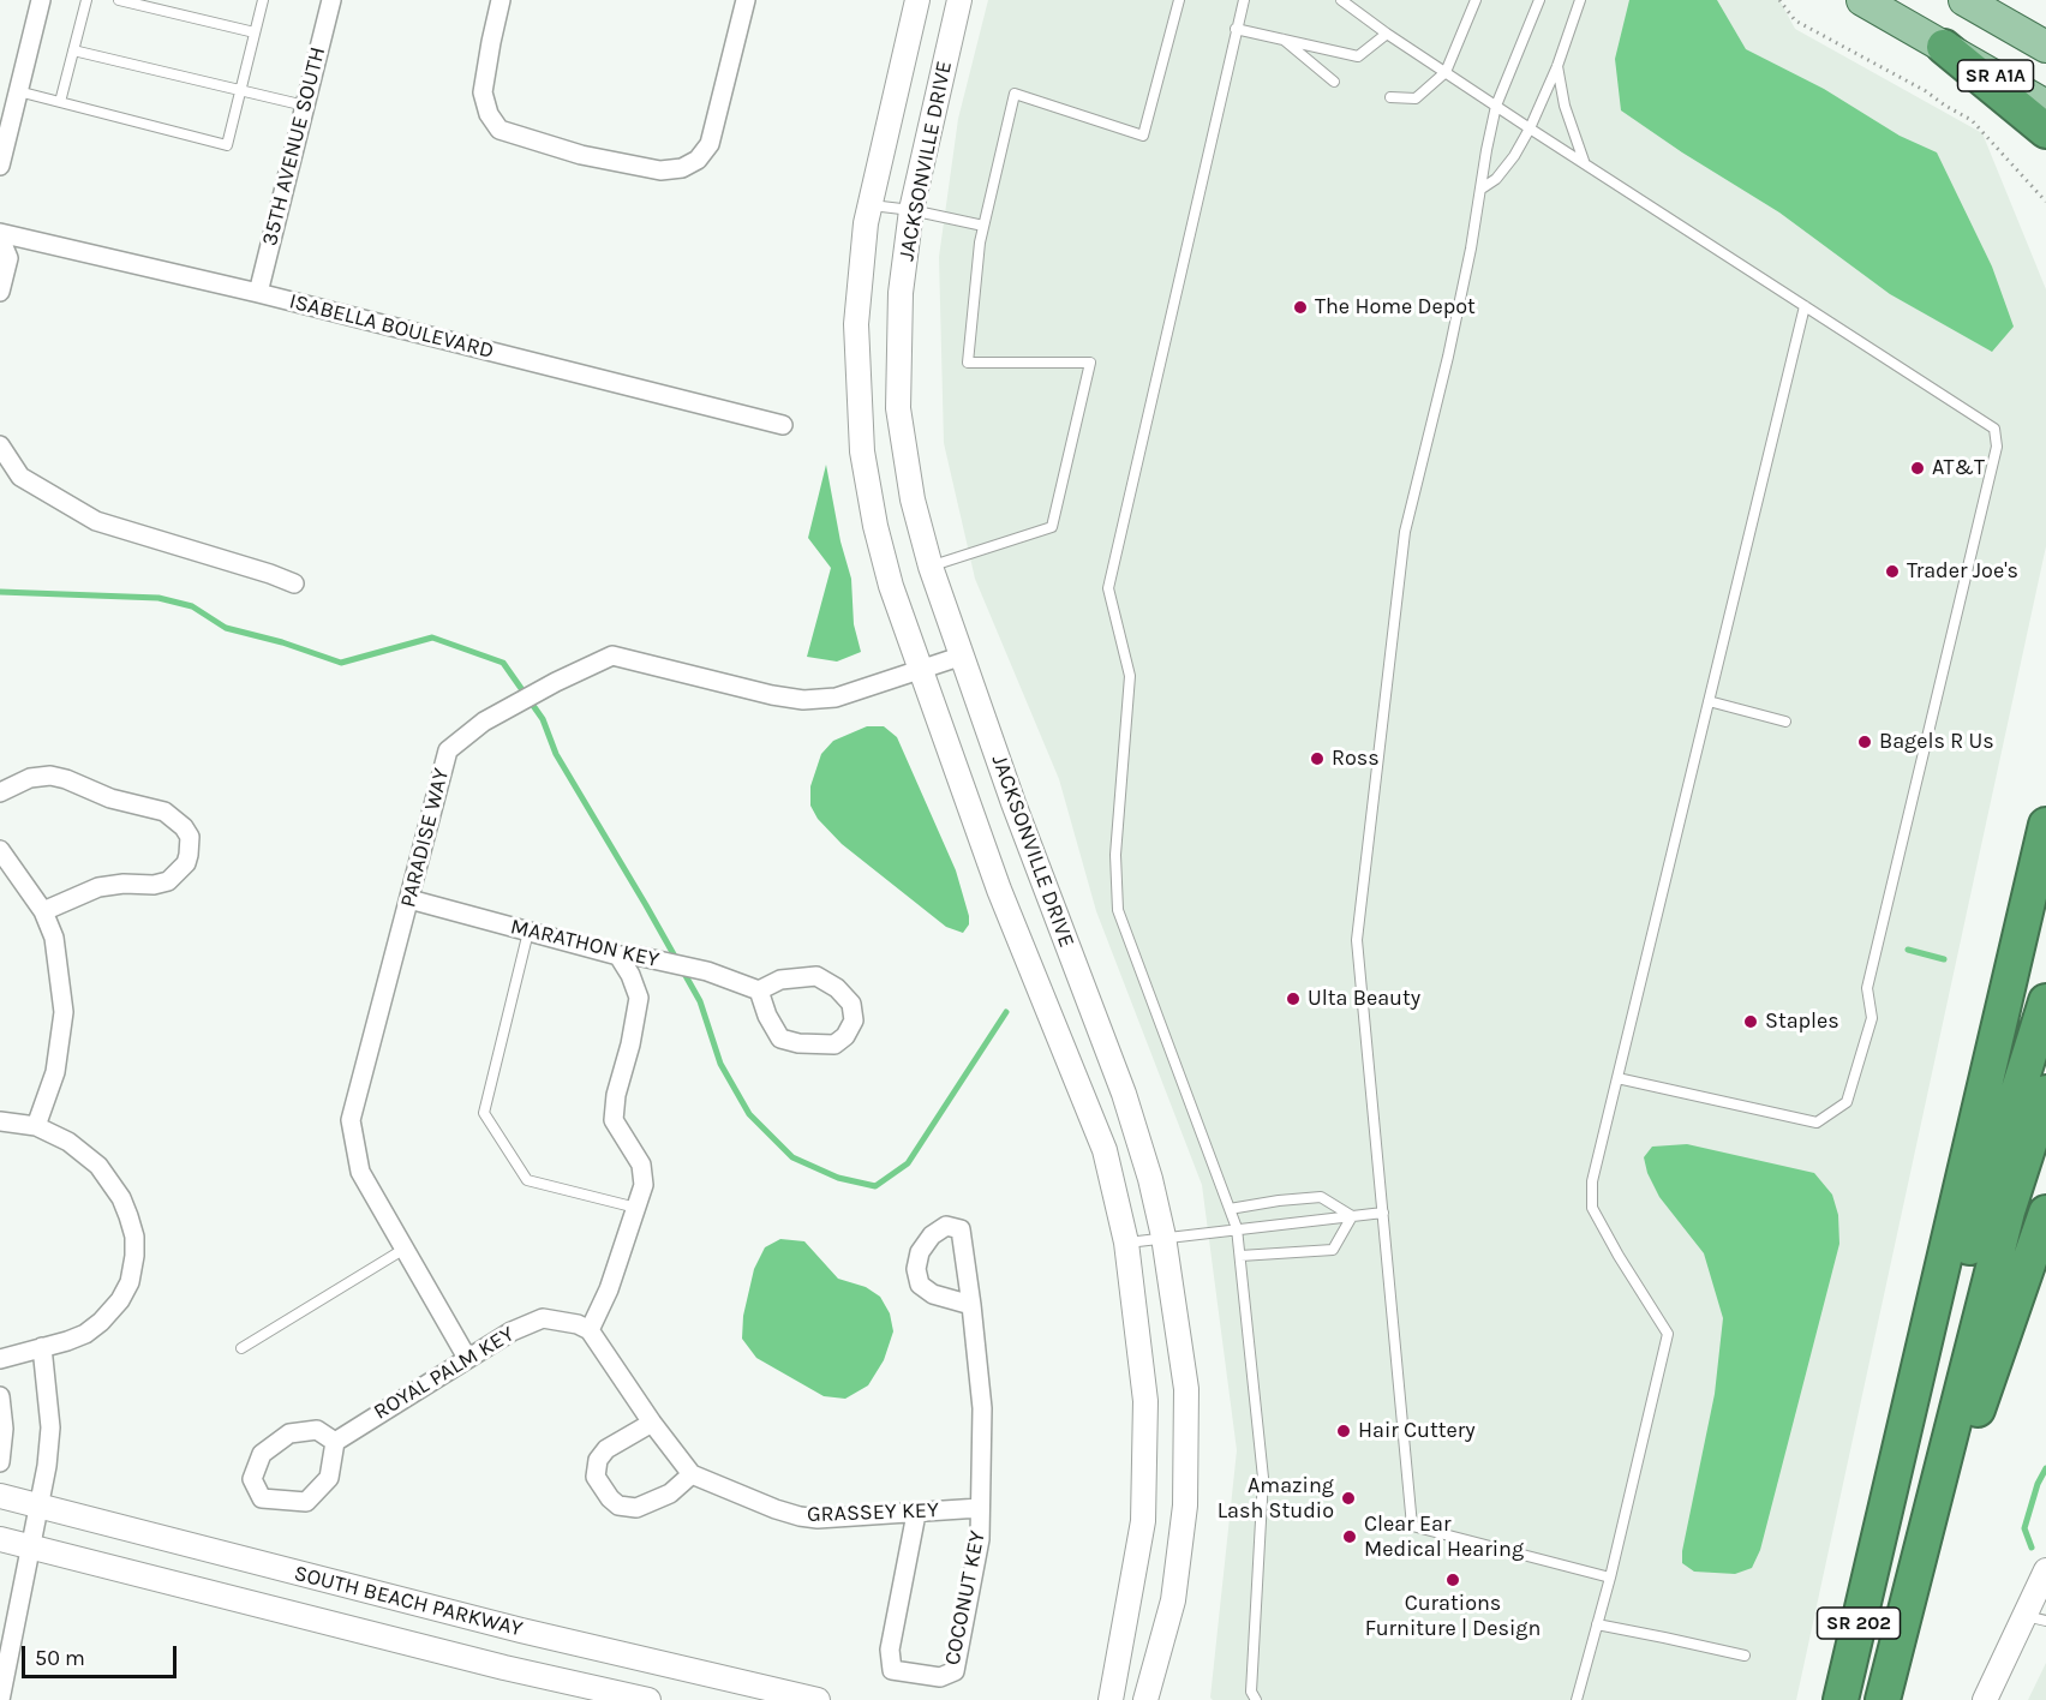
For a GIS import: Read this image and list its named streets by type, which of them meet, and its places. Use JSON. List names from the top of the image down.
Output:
{
  "streets": {
    "highway": ["SR 202"],
    "main road": ["SR A1A"],
    "street": [
      "35TH AVENUE SOUTH",
      "JACKSONVILLE DRIVE",
      "ISABELLA BOULEVARD",
      "PARADISE WAY",
      "MARATHON KEY",
      "ROYAL PALM KEY",
      "GRASSEY KEY",
      "COCONUT KEY",
      "SOUTH BEACH PARKWAY"
    ]
  },
  "crossings": [
    ["35TH AVENUE SOUTH", "ISABELLA BOULEVARD"],
    ["JACKSONVILLE DRIVE", "PARADISE WAY"],
    ["PARADISE WAY", "MARATHON KEY"],
    ["PARADISE WAY", "ROYAL PALM KEY"],
    ["GRASSEY KEY", "COCONUT KEY"]
  ],
  "places": [
    "The Home Depot",
    "AT&T",
    "Trader Joe's",
    "Bagels R Us",
    "Ross",
    "Ulta Beauty",
    "Staples",
    "Hair Cuttery",
    "Amazing Lash Studio",
    "Clear Ear Medical Hearing",
    "Curations Furniture | Design"
  ],
  "scale_bar": "50 m"
}
